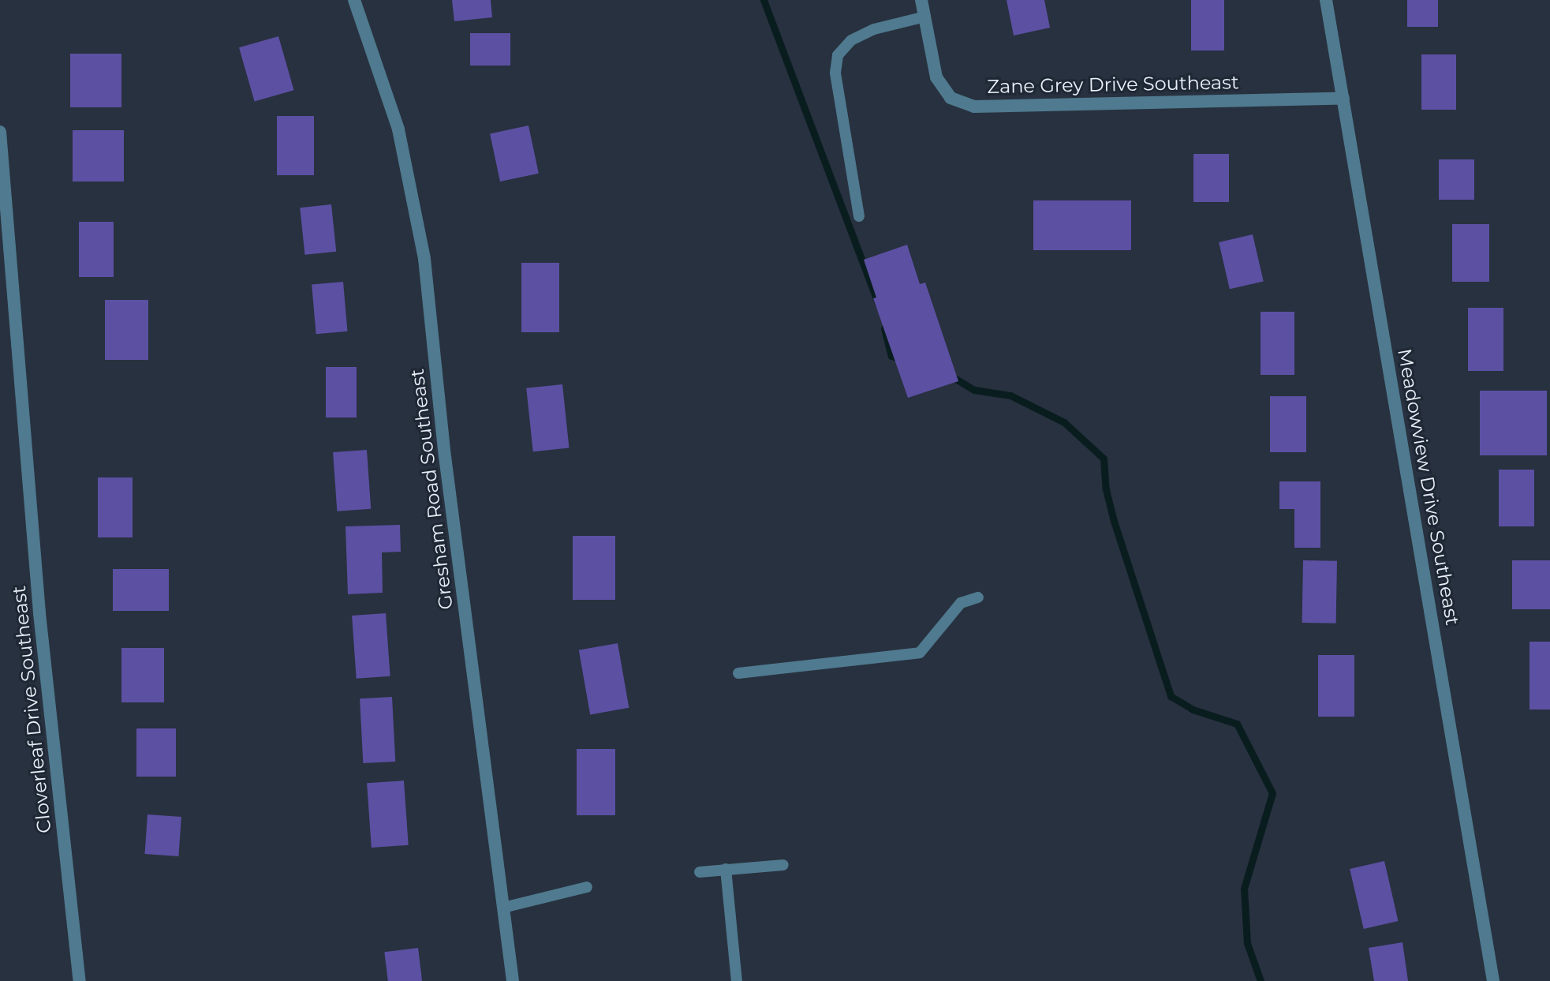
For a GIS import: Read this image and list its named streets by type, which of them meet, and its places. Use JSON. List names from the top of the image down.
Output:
{
  "streets": {
    "street": [
      "Zane Grey Drive Southeast",
      "Meadowview Drive Southeast",
      "Gresham Road Southeast",
      "Cloverleaf Drive Southeast"
    ]
  },
  "crossings": [
    ["Zane Grey Drive Southeast", "Meadowview Drive Southeast"]
  ]
}
